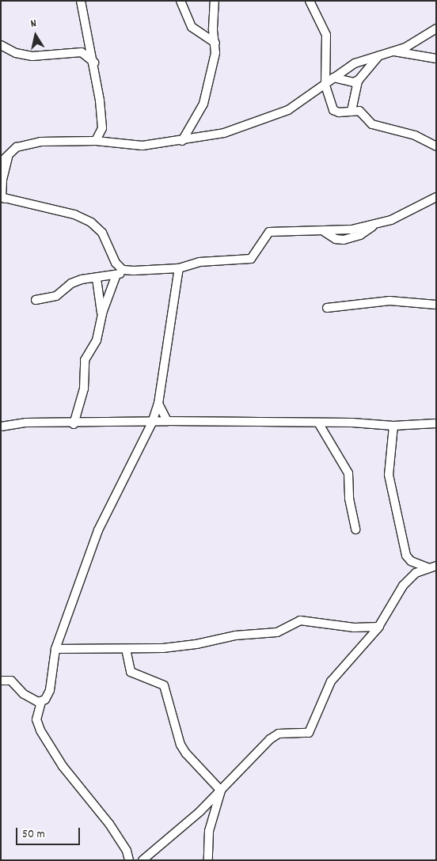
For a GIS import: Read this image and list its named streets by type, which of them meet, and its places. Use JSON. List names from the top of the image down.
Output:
{
  "scale_bar": "50 m",
  "north": "top"
}
